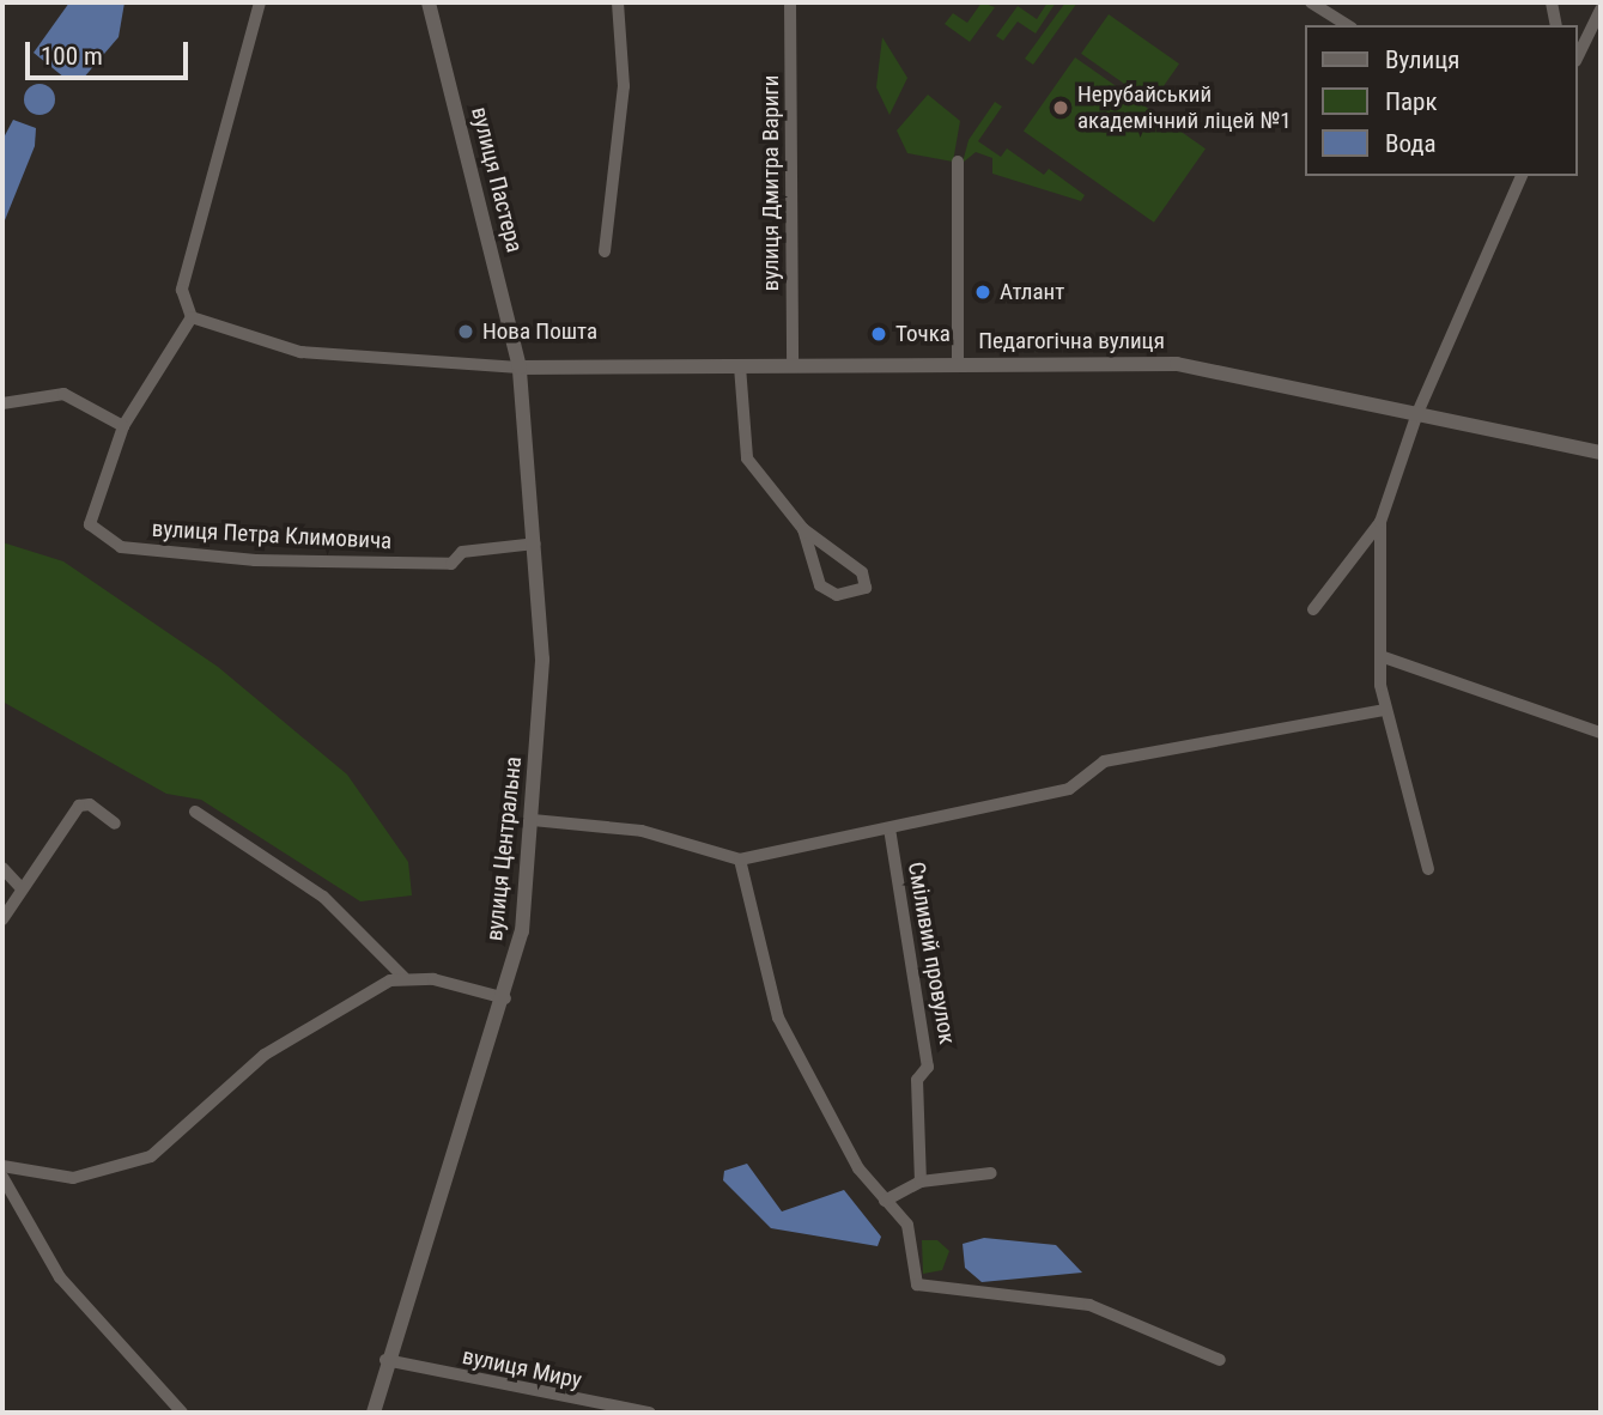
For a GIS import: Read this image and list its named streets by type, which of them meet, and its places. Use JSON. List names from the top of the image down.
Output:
{
  "streets": {
    "street": [
      "вулиця Пастера",
      "вулиця Дмитра Вариги",
      "Педагогічна вулиця",
      "вулиця Петра Климовича",
      "вулиця Центральна",
      "Сміливий провулок",
      "вулиця Миру"
    ]
  },
  "crossings": [
    ["вулиця Пастера", "Педагогічна вулиця"],
    ["вулиця Пастера", "вулиця Центральна"],
    ["вулиця Дмитра Вариги", "Педагогічна вулиця"],
    ["Педагогічна вулиця", "вулиця Центральна"],
    ["вулиця Петра Климовича", "вулиця Центральна"],
    ["вулиця Центральна", "вулиця Миру"]
  ],
  "places": [
    "Нерубайський академічний ліцей №1",
    "Атлант",
    "Нова Пошта",
    "Точка"
  ],
  "legend": ["Вулиця", "Парк", "Вода"],
  "scale_bar": "100 m"
}
